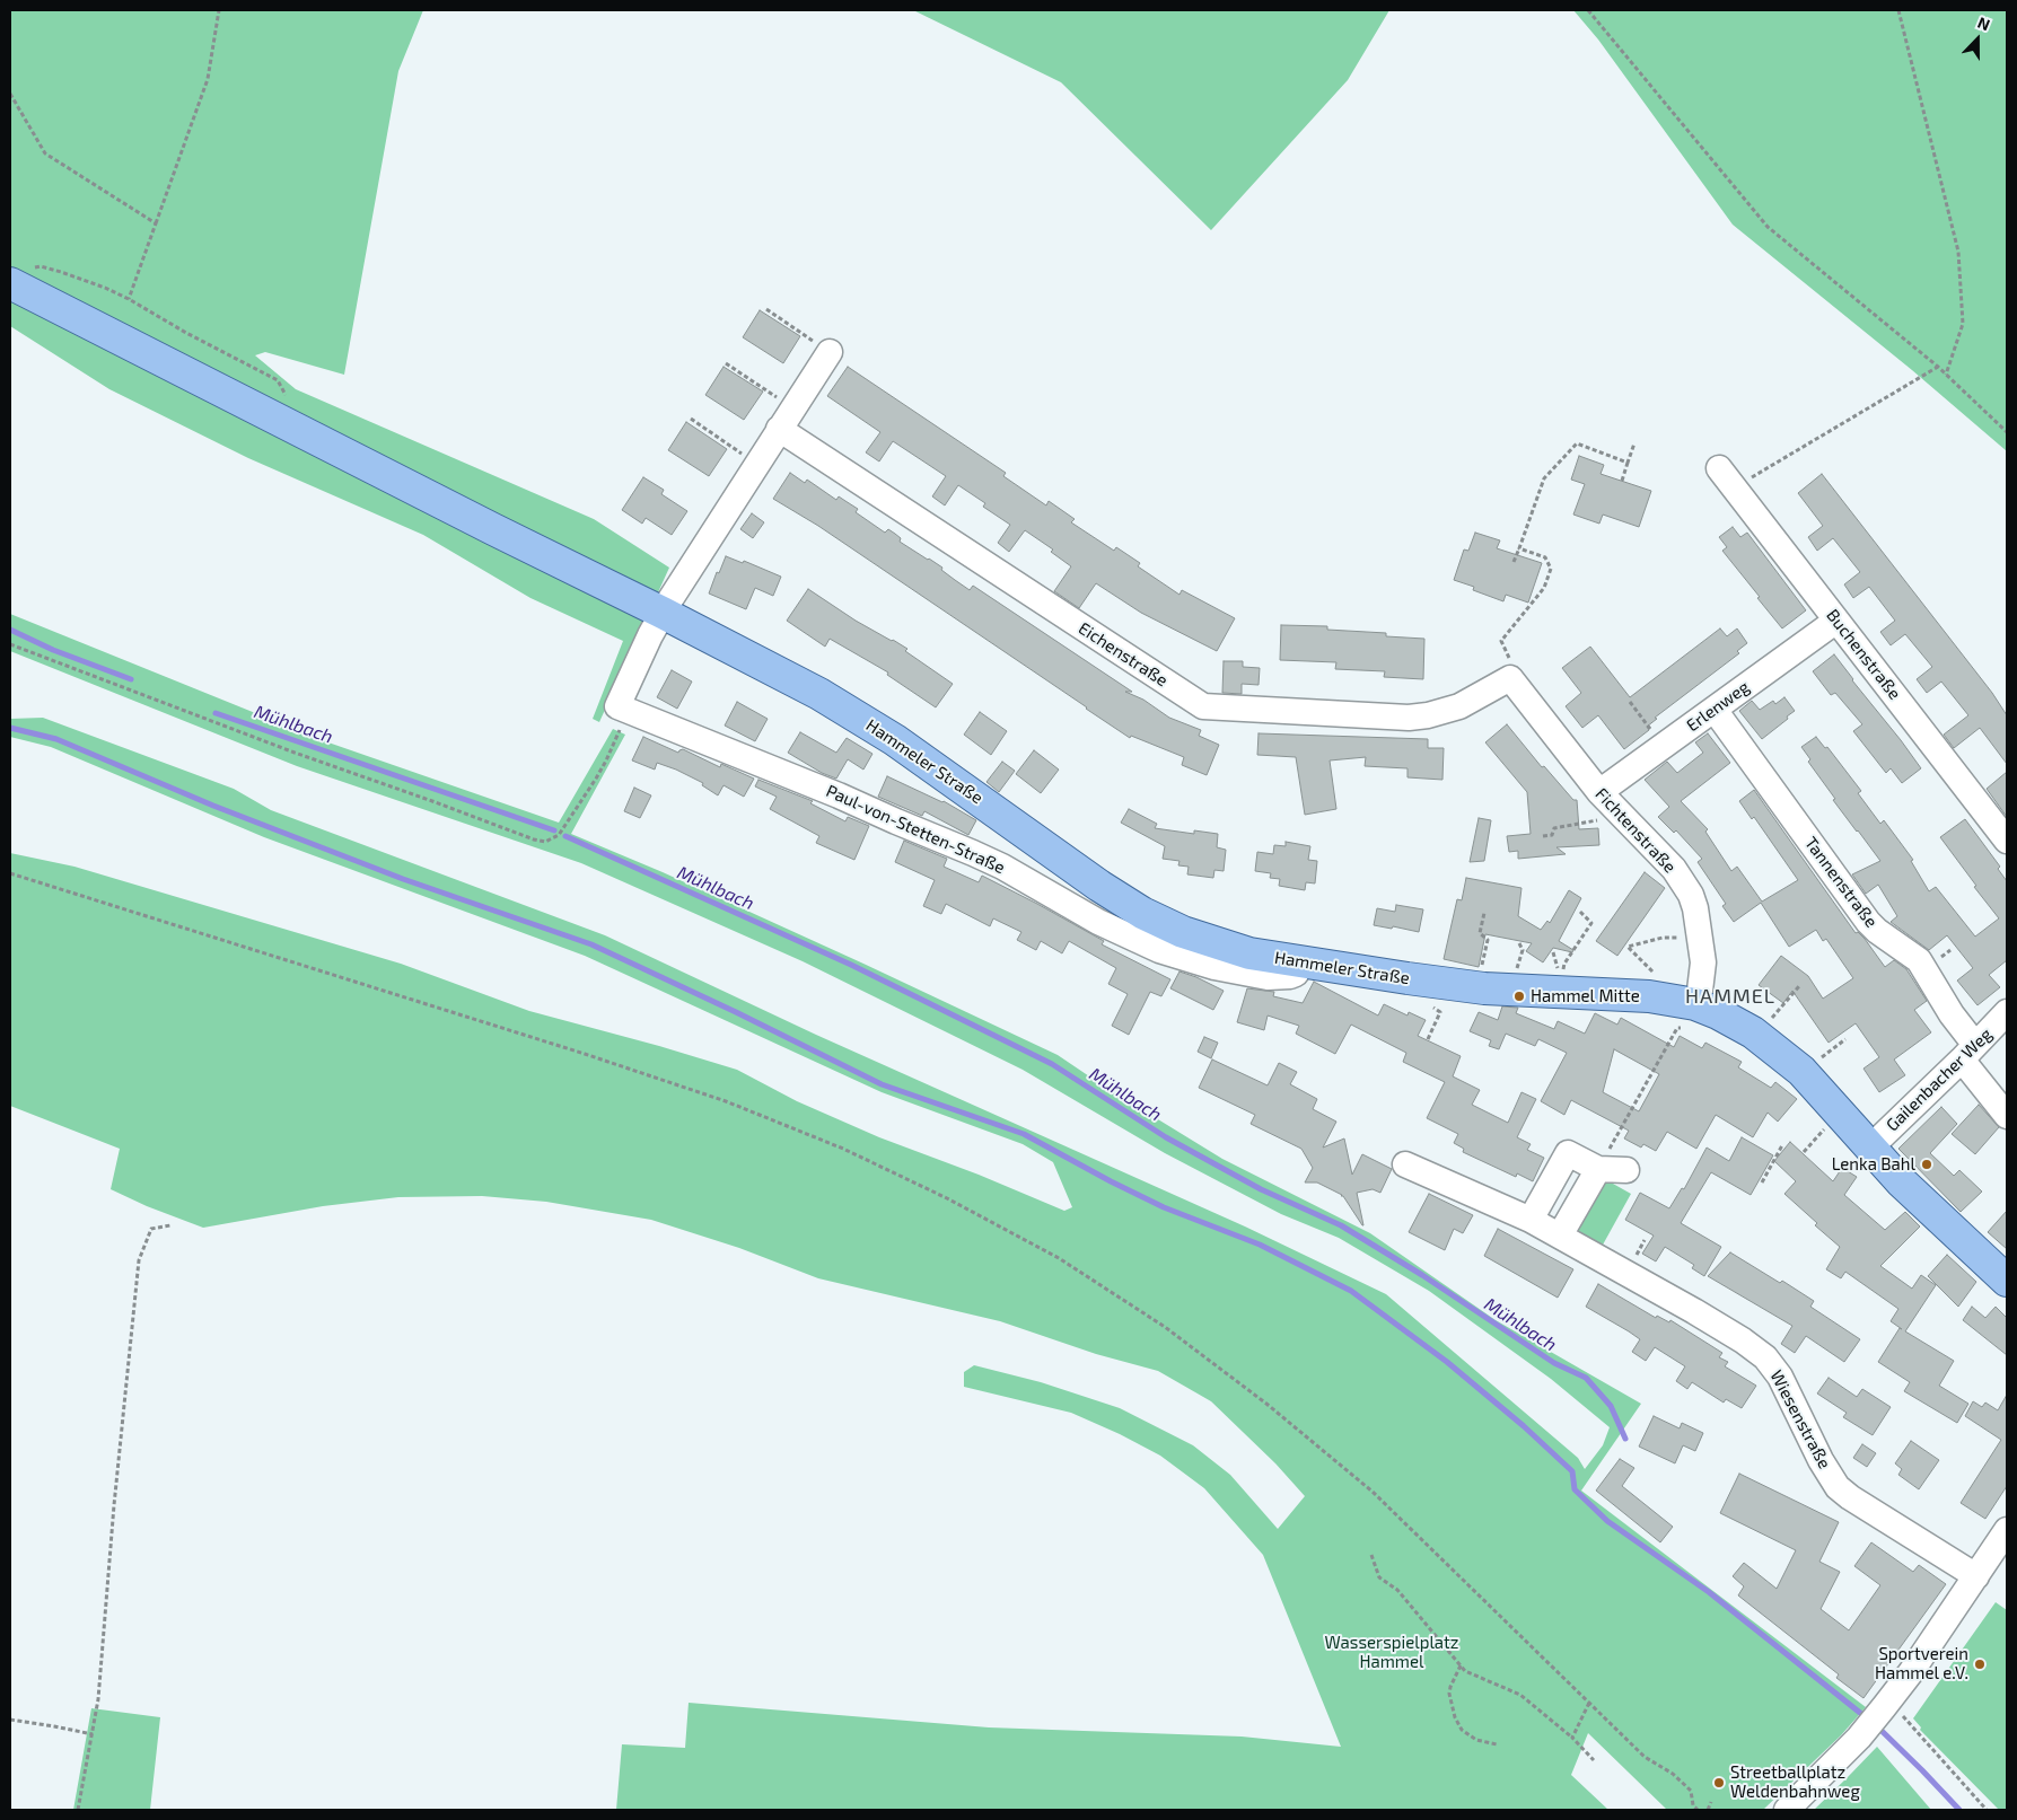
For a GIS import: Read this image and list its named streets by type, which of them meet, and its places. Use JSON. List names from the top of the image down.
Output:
{
  "streets": {
    "main road": ["Hammeler Straße"],
    "street": [
      "Eichenstraße",
      "Buchenstraße",
      "Erlenweg",
      "Paul-von-Stetten-Straße",
      "Fichtenstraße",
      "Tannenstraße",
      "Gailenbacher Weg",
      "Wiesenstraße"
    ]
  },
  "crossings": [
    ["Eichenstraße", "Fichtenstraße"],
    ["Buchenstraße", "Erlenweg"],
    ["Erlenweg", "Fichtenstraße"],
    ["Erlenweg", "Tannenstraße"],
    ["Hammeler Straße", "Paul-von-Stetten-Straße"],
    ["Hammeler Straße", "Fichtenstraße"],
    ["Hammeler Straße", "Gailenbacher Weg"],
    ["Tannenstraße", "Gailenbacher Weg"]
  ],
  "districts": ["HAMMEL"],
  "water": ["Mühlbach"],
  "parks": ["Wasserspielplatz Hammel"],
  "places": [
    "Hammel Mitte",
    "Lenka Bahl",
    "Sportverein Hammel e.V.",
    "Streetballplatz Weldenbahnweg"
  ],
  "north": "top"
}
